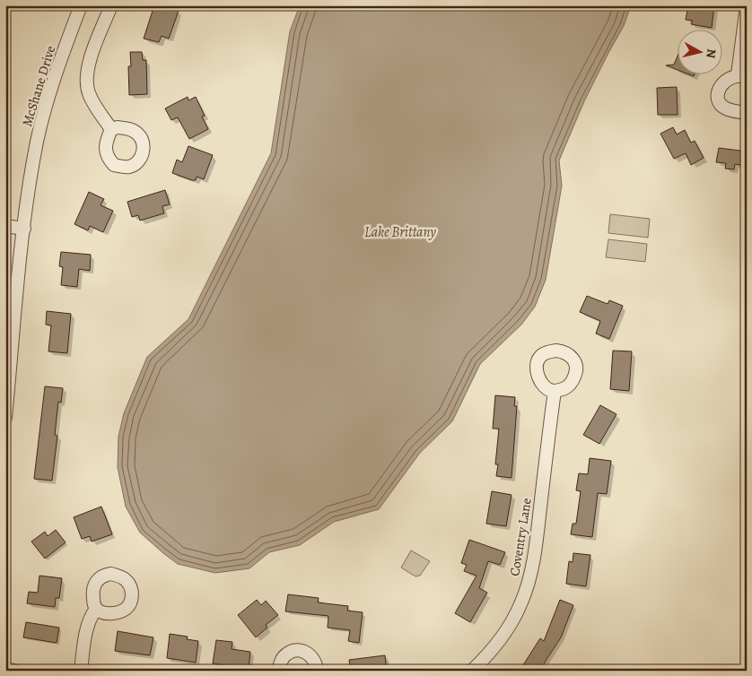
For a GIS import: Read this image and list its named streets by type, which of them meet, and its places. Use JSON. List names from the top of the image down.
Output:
{
  "streets": {
    "street": ["McShane Drive", "Coventry Lane"]
  },
  "water": ["Lake Brittany"],
  "north": "right"
}
